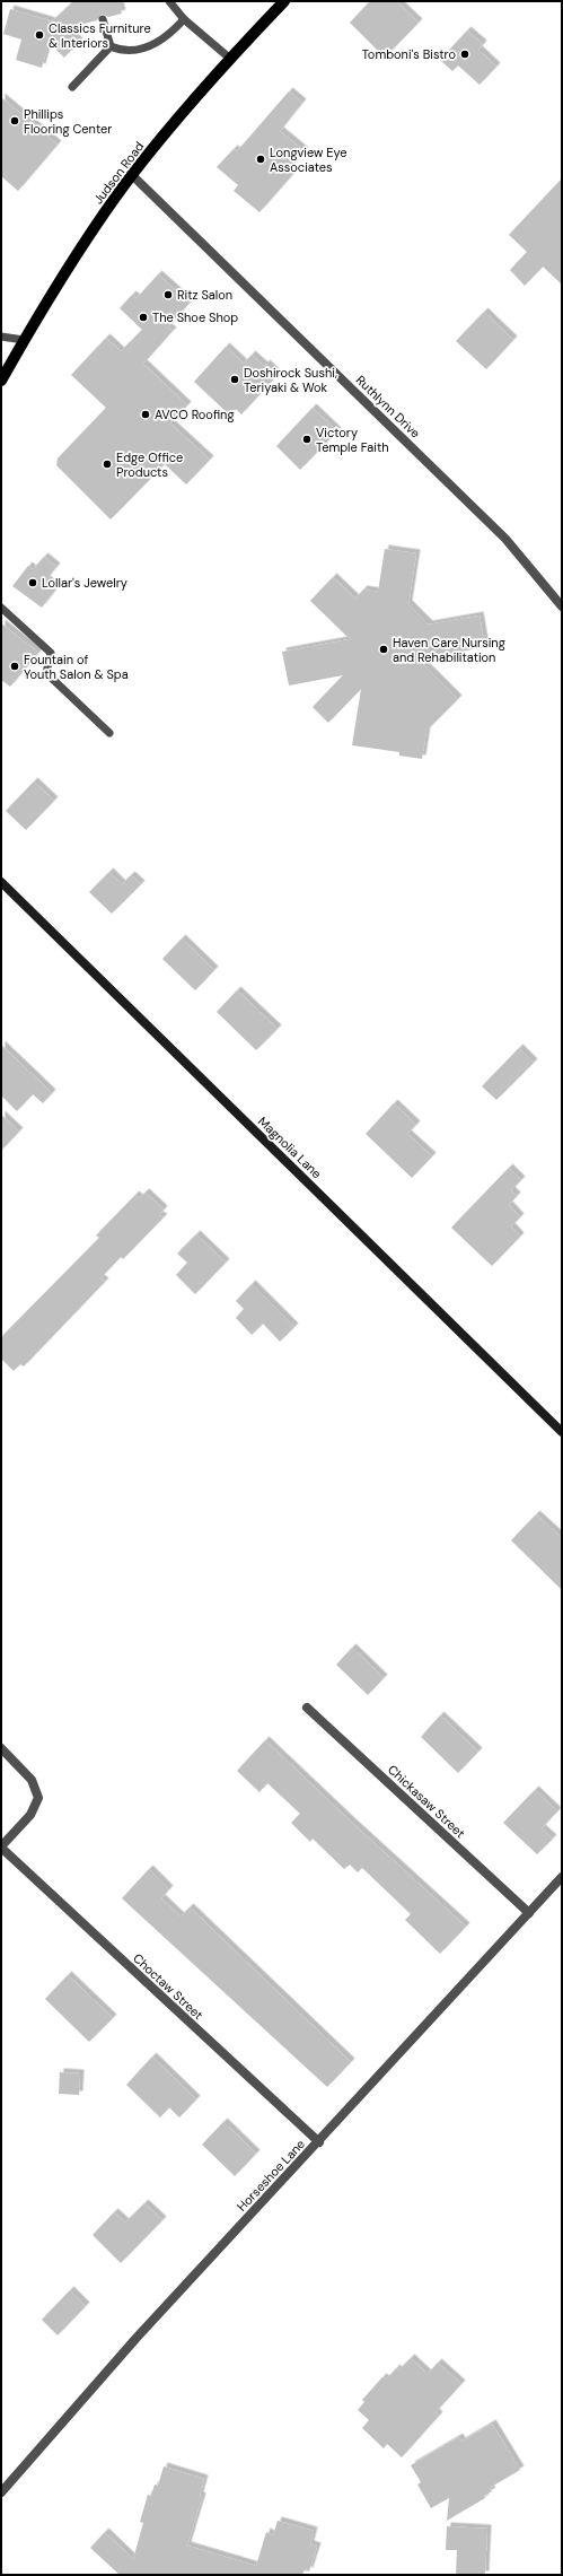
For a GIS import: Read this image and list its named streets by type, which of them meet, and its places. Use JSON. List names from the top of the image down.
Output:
{
  "streets": {
    "main road": ["Judson Road", "Magnolia Lane"],
    "street": [
      "Ruthlynn Drive",
      "Chickasaw Street",
      "Choctaw Street",
      "Horseshoe Lane"
    ]
  },
  "crossings": [
    ["Judson Road", "Ruthlynn Drive"],
    ["Chickasaw Street", "Horseshoe Lane"],
    ["Choctaw Street", "Horseshoe Lane"]
  ],
  "places": [
    "Classics Furniture & Interiors",
    "Tomboni's Bistro",
    "Phillips Flooring Center",
    "Longview Eye Associates",
    "Ritz Salon",
    "The Shoe Shop",
    "Doshirock Sushi, Teriyaki & Wok",
    "AVCO Roofing",
    "Victory Temple Faith",
    "Edge Office Products",
    "Lollar's Jewelry",
    "Haven Care Nursing and Rehabilitation",
    "Fountain of Youth Salon & Spa"
  ]
}
